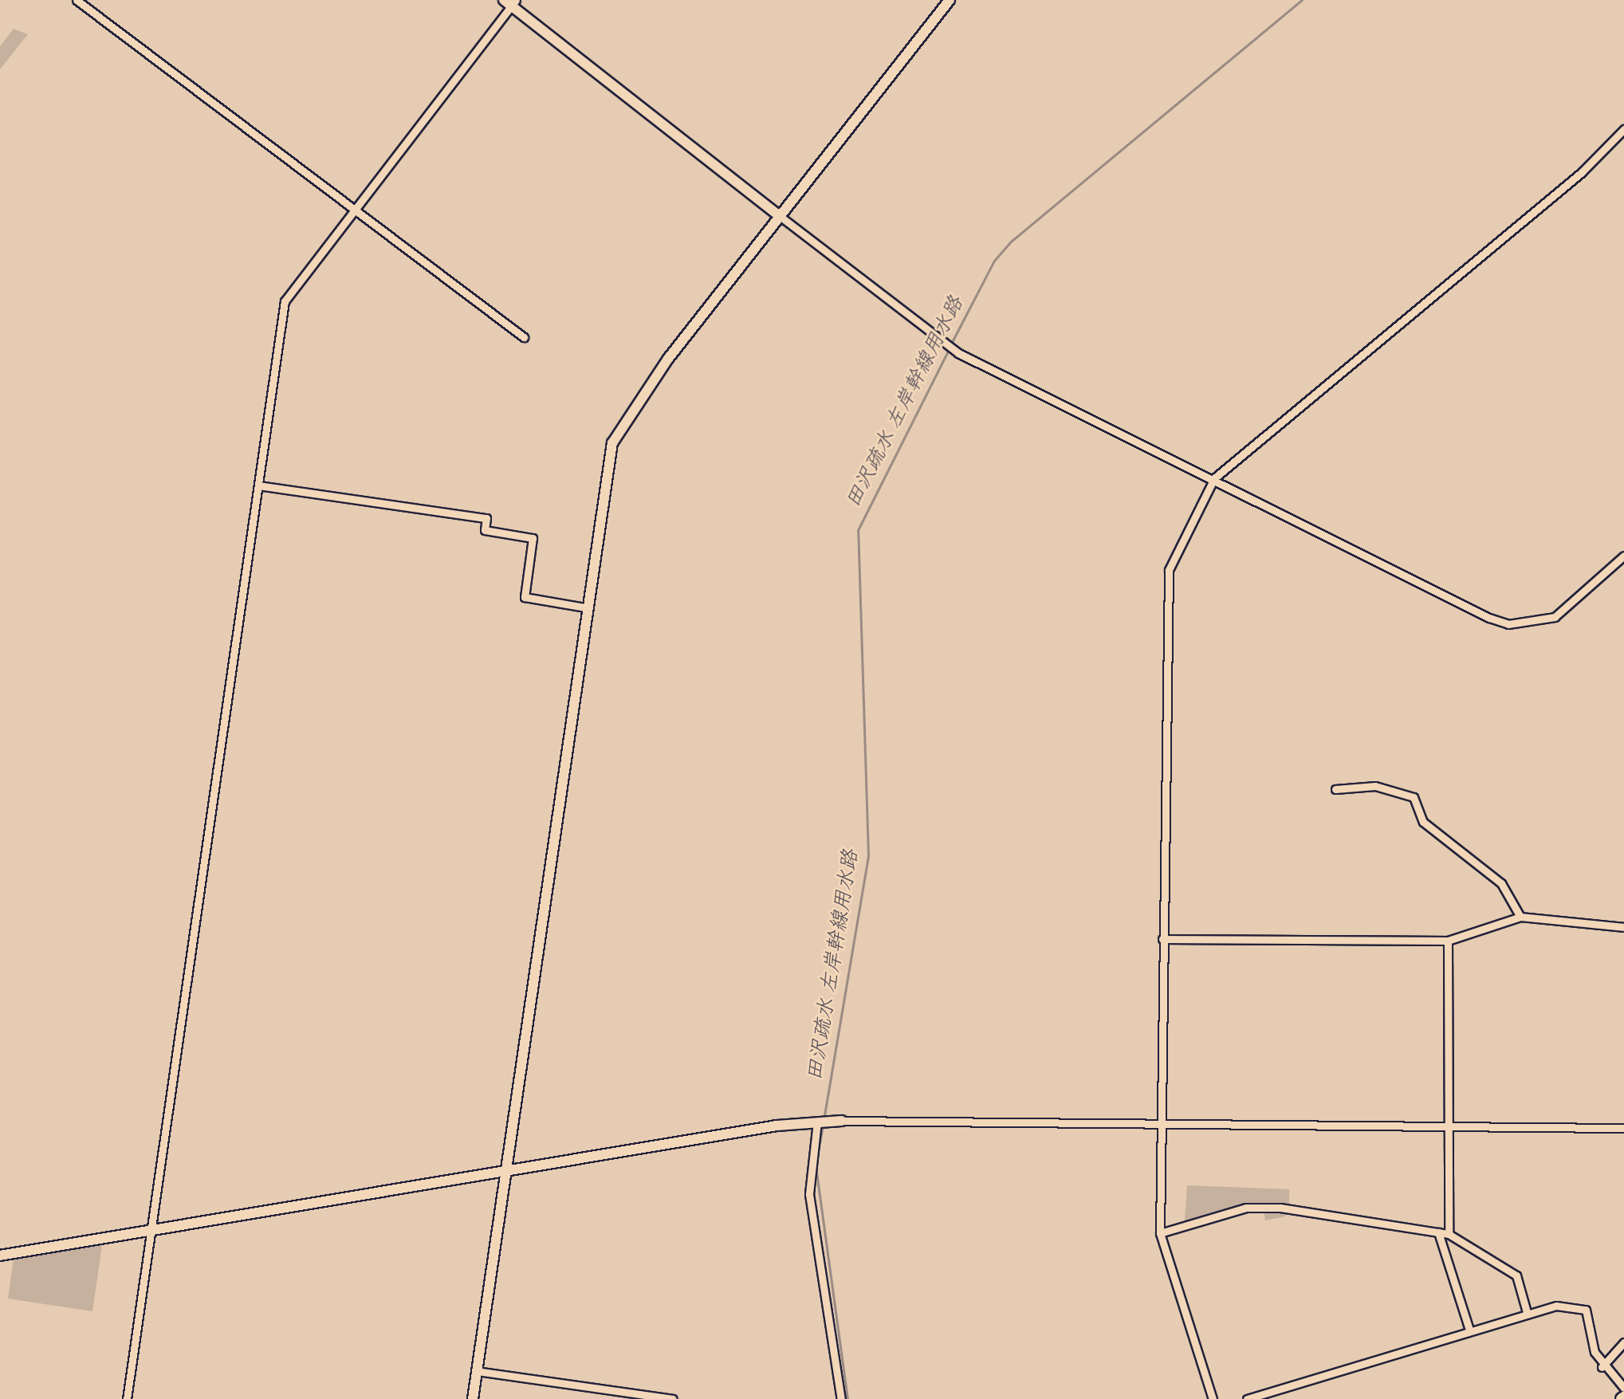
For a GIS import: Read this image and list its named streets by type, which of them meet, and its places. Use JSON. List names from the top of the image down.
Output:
{
  "water": ["田沢疏水 左岸幹線用水路"]
}
